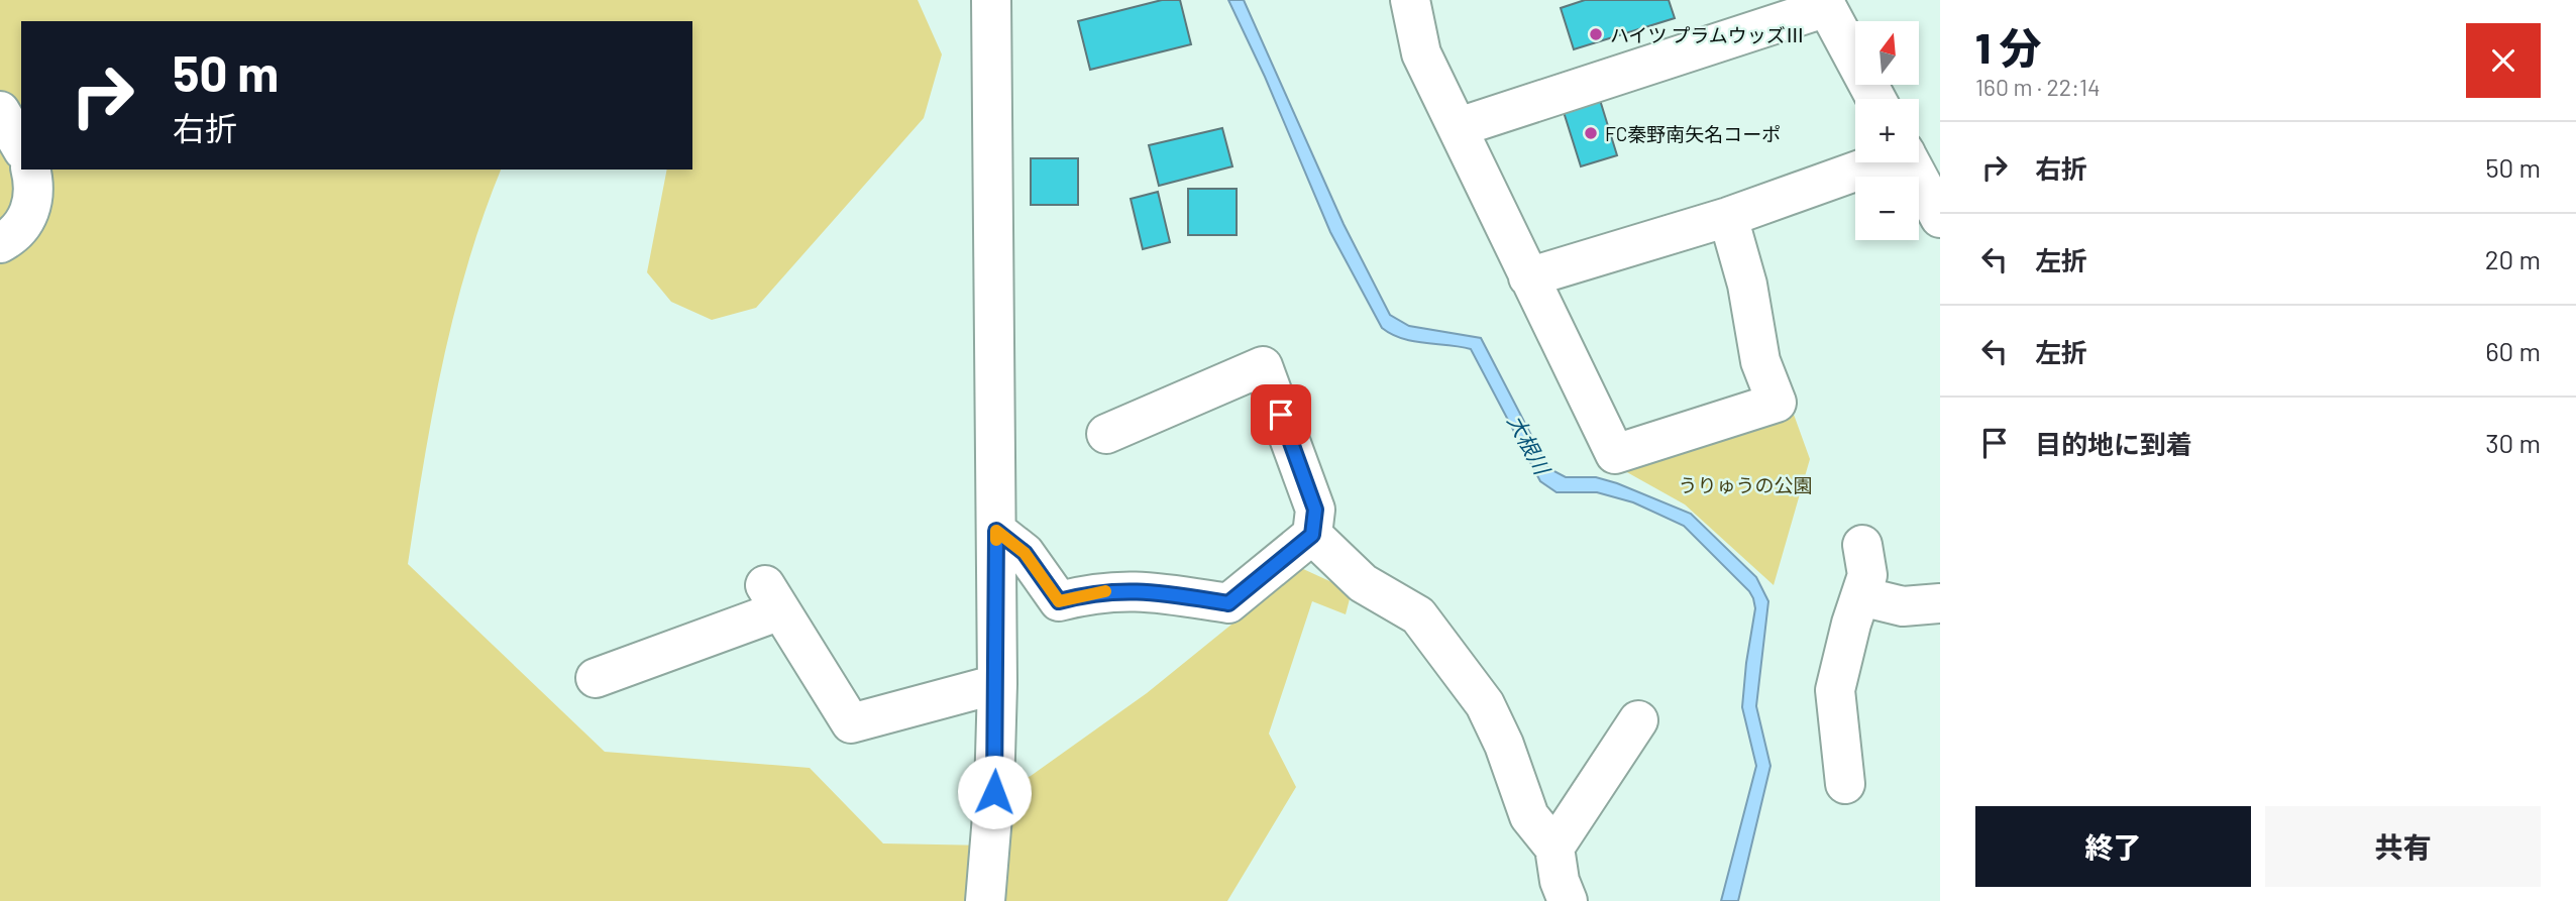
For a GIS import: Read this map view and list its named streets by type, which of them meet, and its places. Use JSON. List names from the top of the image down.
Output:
{
  "water": ["大根川"],
  "parks": ["うりゅうの公園"],
  "places": ["ハイツ プラムウッズⅢ", "FC秦野南矢名コーポ"],
  "north": "top",
  "page": {
    "heading": ["1 分", "160 m · 22:14"],
    "map_buttons": ["+", "−"],
    "turn": ["50 m", "右折"],
    "list": [
      {
        "name": "右折",
        "value": "50 m"
      },
      {
        "name": "左折",
        "value": "20 m"
      },
      {
        "name": "左折",
        "value": "60 m"
      },
      {
        "name": "目的地に到着",
        "value": "30 m"
      }
    ],
    "buttons": ["終了", "共有"]
  }
}
